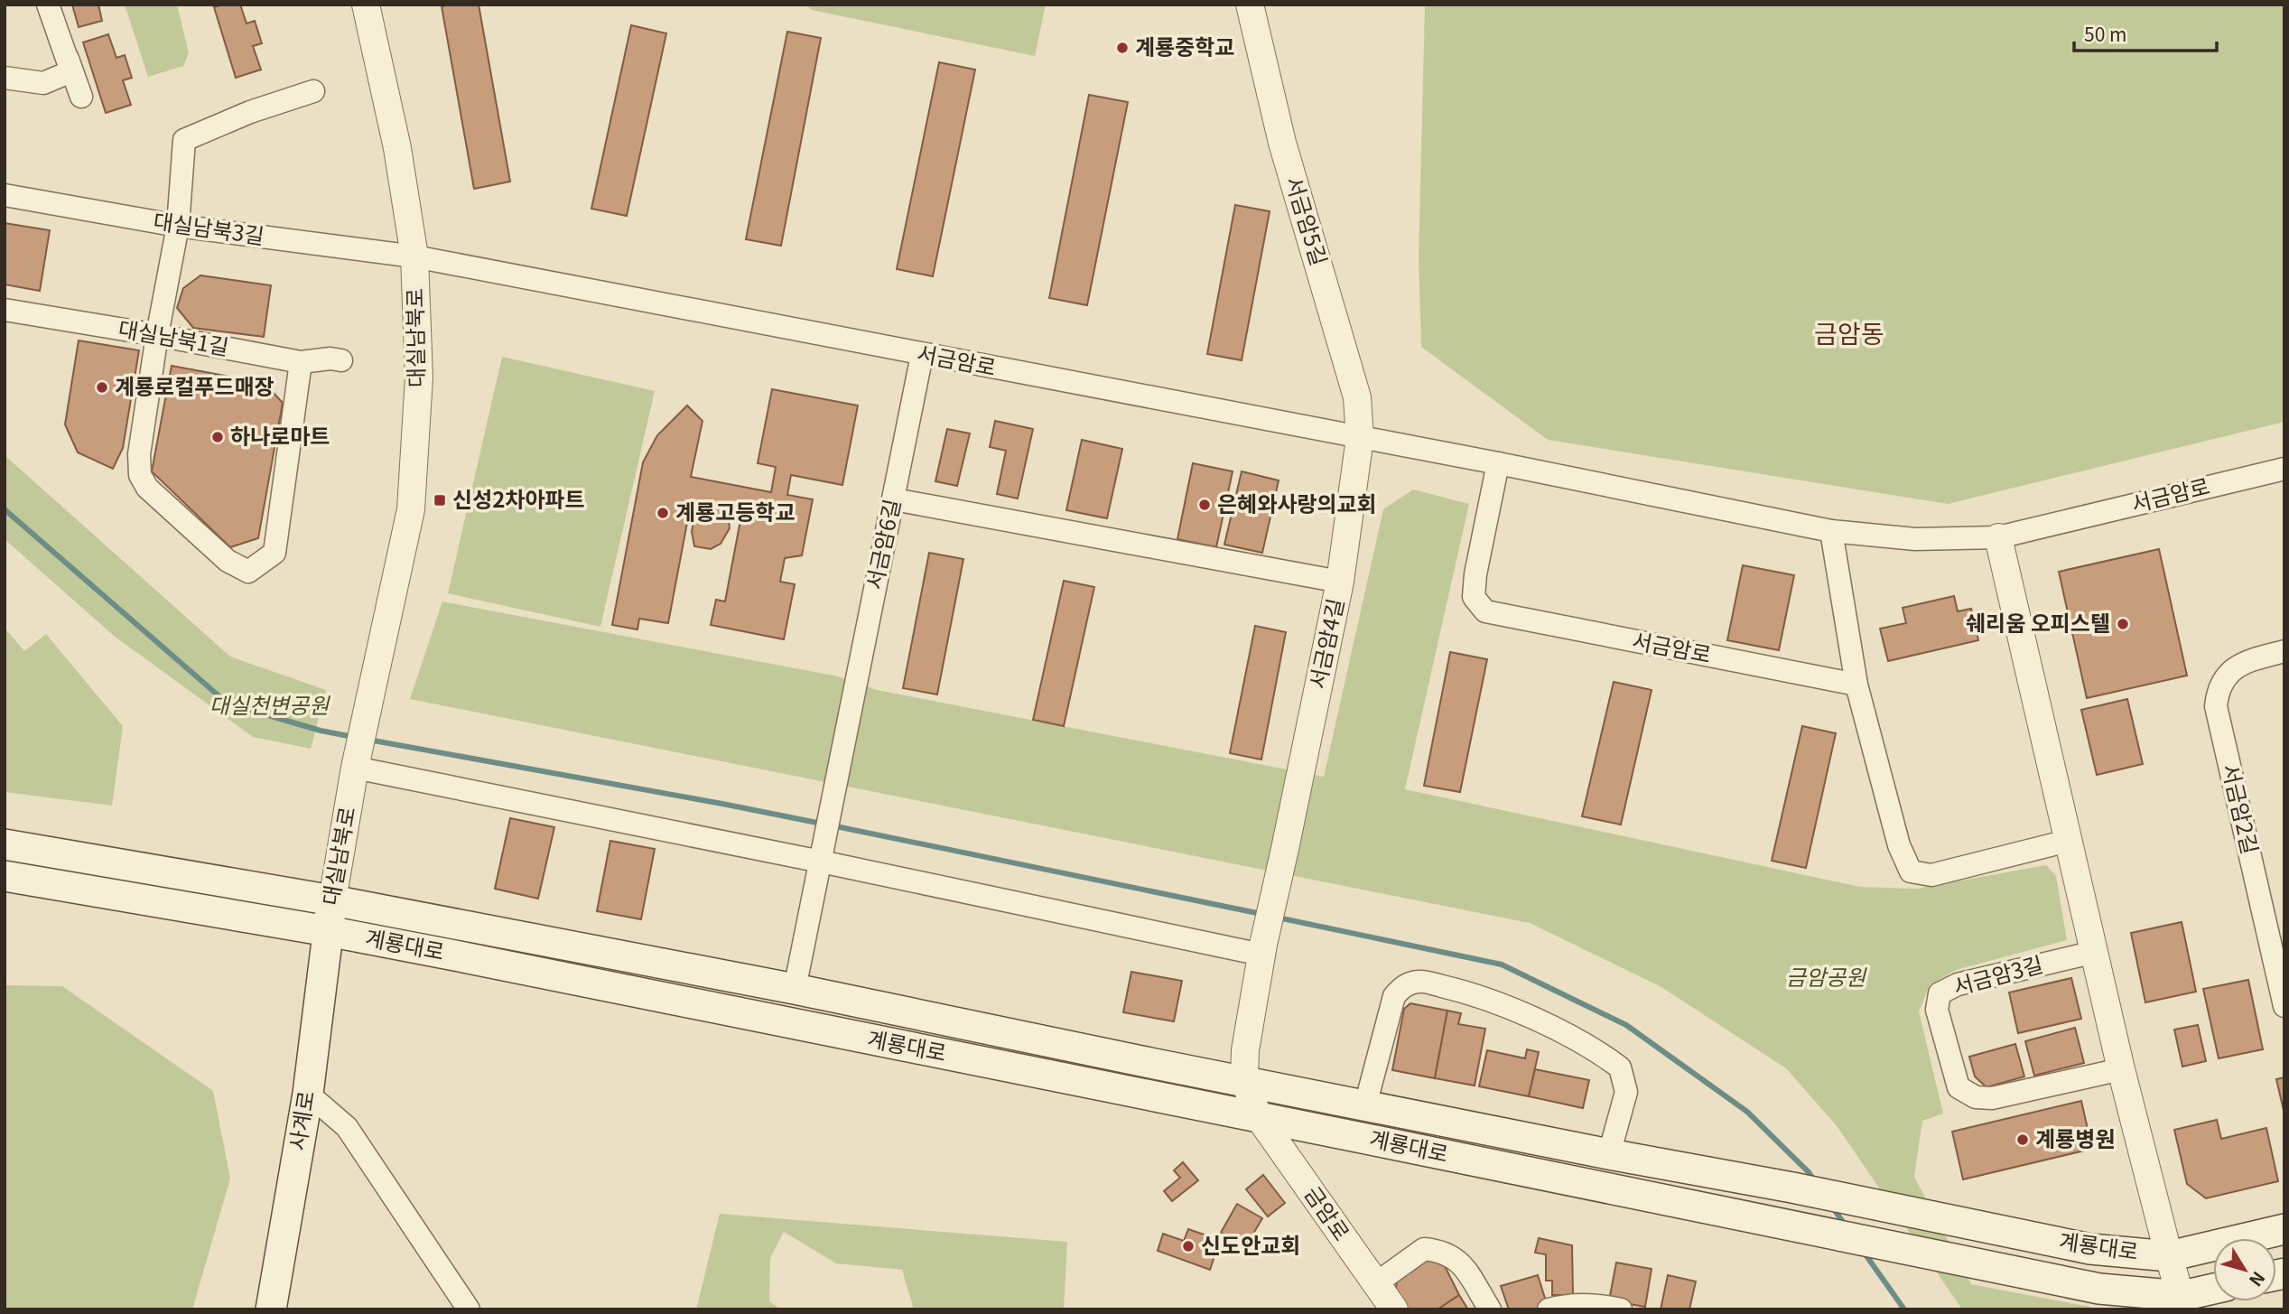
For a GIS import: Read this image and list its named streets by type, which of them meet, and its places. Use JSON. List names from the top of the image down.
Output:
{
  "streets": {
    "main road": ["대실남북로", "계룡대로", "사계로"],
    "street": [
      "서금암5길",
      "대실남북3길",
      "대실남북1길",
      "서금암로",
      "서금암6길",
      "서금암4길",
      "서금암2길",
      "서금암3길",
      "금암로"
    ]
  },
  "crossings": [
    ["서금암5길", "서금암로"],
    ["서금암5길", "서금암4길"],
    ["대실남북3길", "대실남북로"],
    ["대실남북3길", "서금암로"],
    ["대실남북로", "서금암로"],
    ["대실남북로", "계룡대로"],
    ["대실남북로", "사계로"],
    ["서금암로", "서금암6길"],
    ["서금암로", "서금암4길"],
    ["계룡대로", "사계로"],
    ["계룡대로", "금암로"]
  ],
  "districts": ["금암동"],
  "parks": ["대실천변공원", "금암공원"],
  "places": {
    "other": [
      "계룡중학교",
      "계룡로컬푸드매장",
      "하나로마트",
      "은혜와사랑의교회",
      "계룡고등학교",
      "쉐리움 오피스텔",
      "계룡병원",
      "신도안교회"
    ],
    "transit": ["신성2차아파트"]
  },
  "scale_bar": "50 m",
  "north": "bottom right"
}
